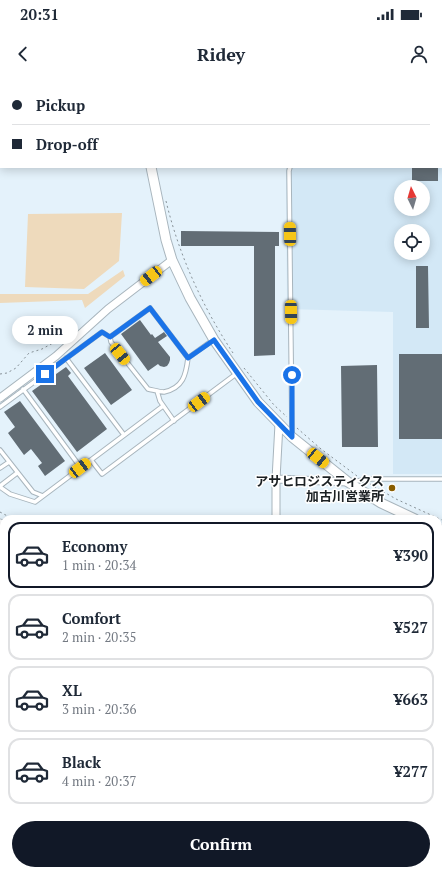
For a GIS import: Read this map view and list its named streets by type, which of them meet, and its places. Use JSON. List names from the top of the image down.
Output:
{
  "places": ["アサヒロジスティクス 加古川営業所"],
  "north": "top",
  "page": {
    "status": "20:31",
    "header": "Ridey",
    "banner": ["Pickup", "Drop-off"],
    "bubble": "2 min",
    "list": [
      {
        "name": "Economy",
        "note": "1 min · 20:34",
        "value": "¥390"
      },
      {
        "name": "Comfort",
        "note": "2 min · 20:35",
        "value": "¥527"
      },
      {
        "name": "XL",
        "note": "3 min · 20:36",
        "value": "¥663"
      },
      {
        "name": "Black",
        "note": "4 min · 20:37",
        "value": "¥277"
      }
    ],
    "buttons": "Confirm"
  }
}
